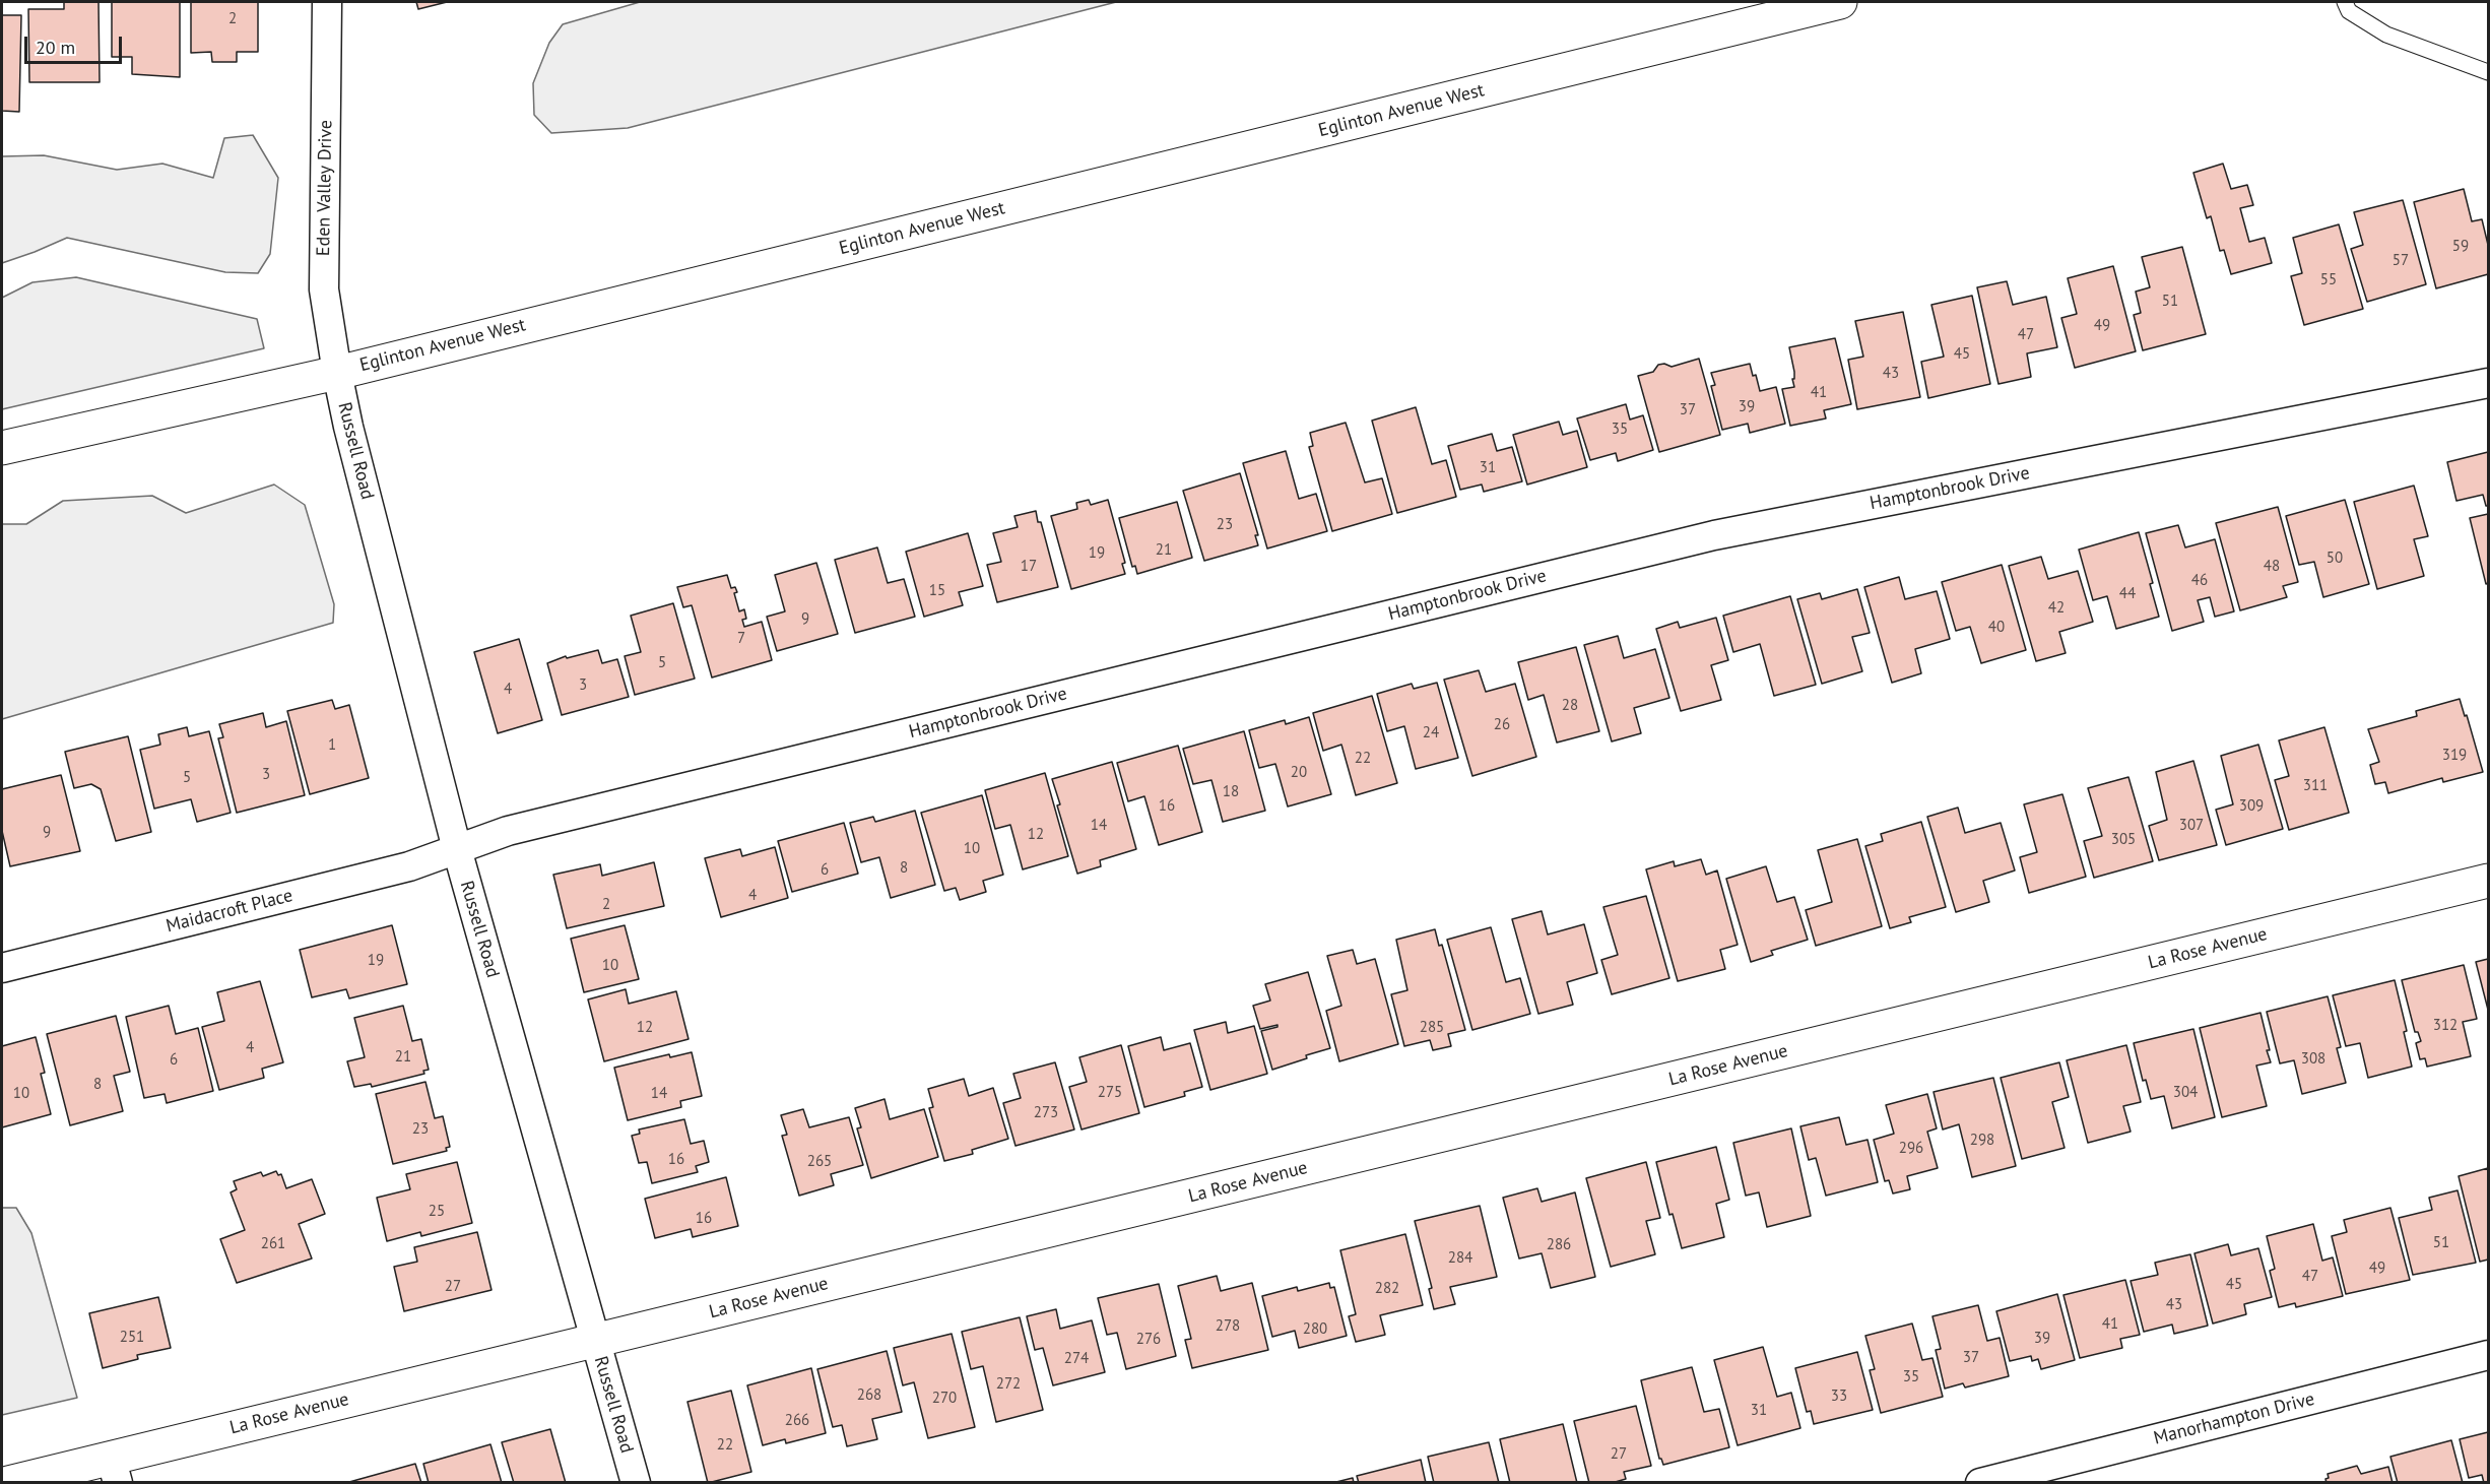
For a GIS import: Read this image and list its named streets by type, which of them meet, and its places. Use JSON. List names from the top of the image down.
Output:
{
  "streets": {
    "street": [
      "Eglinton Avenue West",
      "Eden Valley Drive",
      "Russell Road",
      "Hamptonbrook Drive",
      "Maidacroft Place",
      "La Rose Avenue",
      "Manorhampton Drive"
    ]
  },
  "crossings": [
    ["Eglinton Avenue West", "Eden Valley Drive"],
    ["Eglinton Avenue West", "Russell Road"],
    ["Eden Valley Drive", "Russell Road"],
    ["Russell Road", "Hamptonbrook Drive"],
    ["Russell Road", "Maidacroft Place"],
    ["Russell Road", "La Rose Avenue"],
    ["Hamptonbrook Drive", "Maidacroft Place"]
  ],
  "house_numbers": [
    "2",
    "59",
    "57",
    "55",
    "51",
    "49",
    "47",
    "45",
    "43",
    "41",
    "39",
    "37",
    "35",
    "31",
    "23",
    "21",
    "19",
    "50",
    "17",
    "48",
    "46",
    "15",
    "44",
    "42",
    "9",
    "40",
    "7",
    "5",
    "3",
    "4",
    "28",
    "26",
    "24",
    "1",
    "319",
    "22",
    "20",
    "3",
    "5",
    "311",
    "18",
    "16",
    "309",
    "14",
    "307",
    "9",
    "12",
    "305",
    "10",
    "8",
    "6",
    "4",
    "2",
    "19",
    "10",
    "312",
    "12",
    "285",
    "4",
    "21",
    "308",
    "6",
    "8",
    "275",
    "304",
    "10",
    "14",
    "273",
    "23",
    "298",
    "296",
    "16",
    "265",
    "25",
    "16",
    "51",
    "261",
    "286",
    "284",
    "49",
    "47",
    "45",
    "27",
    "282",
    "43",
    "41",
    "278",
    "280",
    "251",
    "39",
    "276",
    "37",
    "274",
    "35",
    "272",
    "268",
    "33",
    "270",
    "31",
    "266",
    "22",
    "27"
  ],
  "scale_bar": "20 m"
}
